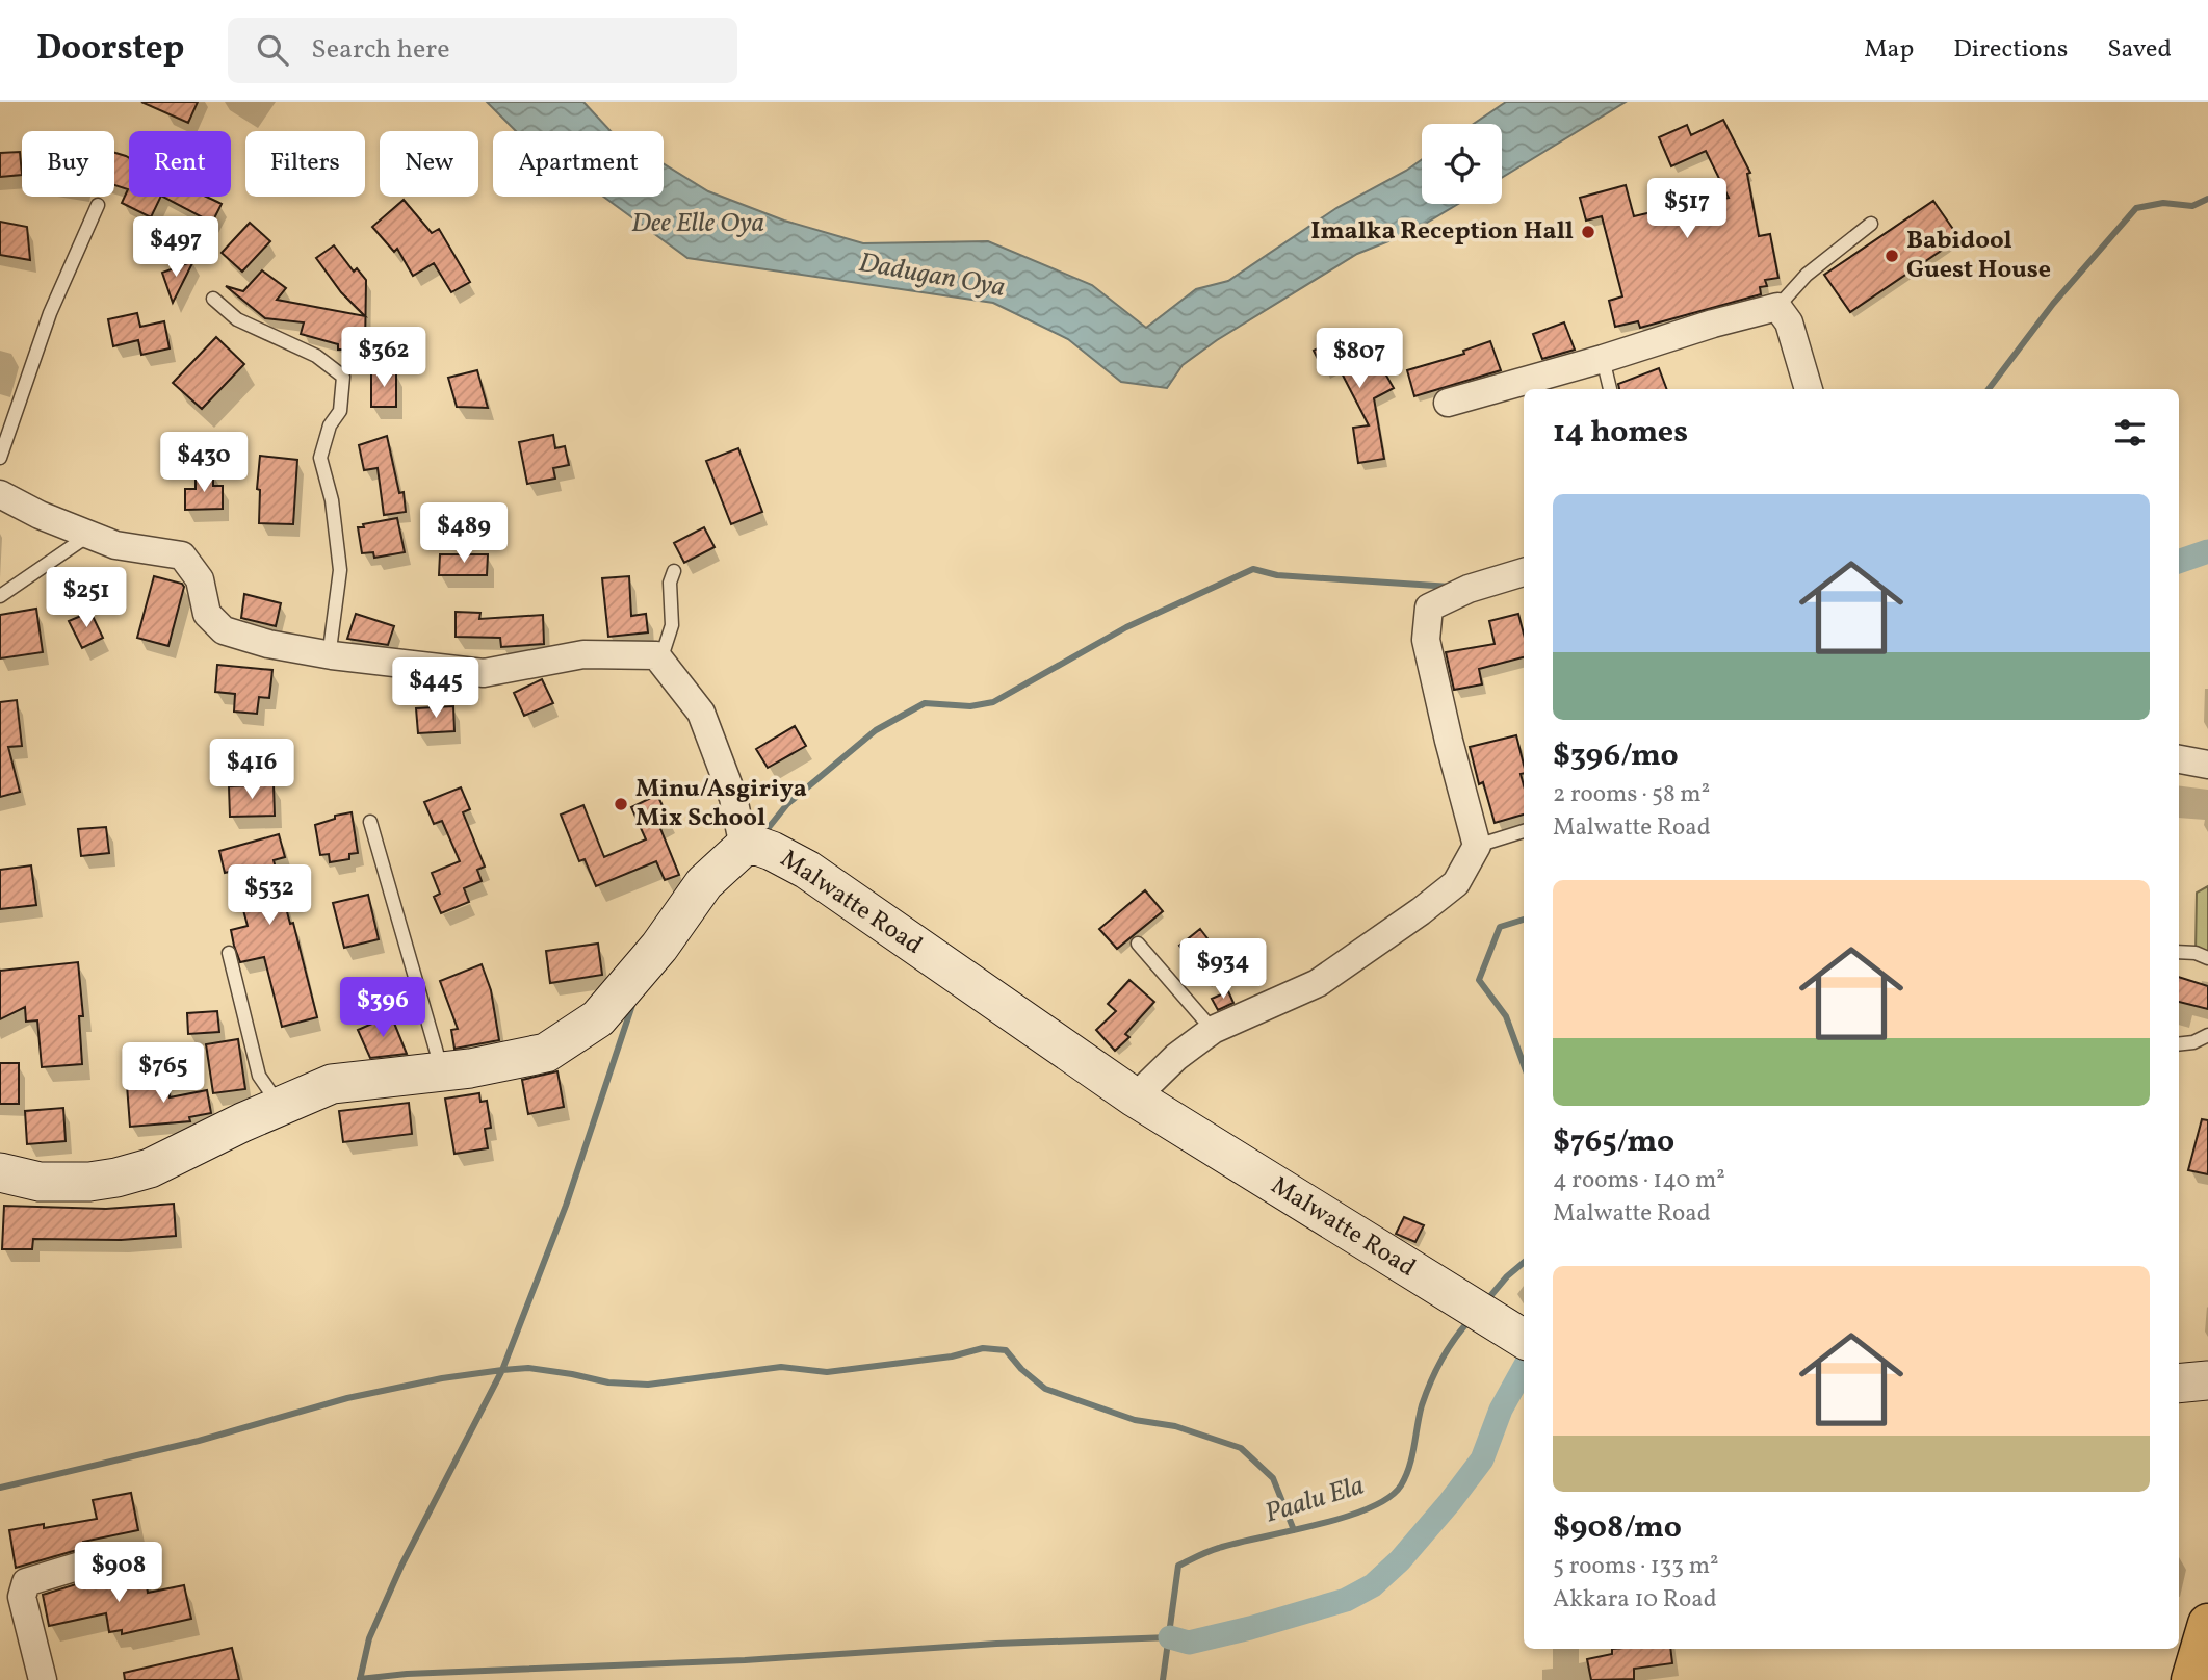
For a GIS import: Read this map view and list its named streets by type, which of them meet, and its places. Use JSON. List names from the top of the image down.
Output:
{
  "streets": {
    "street": ["Malwatte Road"]
  },
  "water": ["Dee Elle Oya", "Dadugan Oya", "Paalu Ela"],
  "places": ["Imalka Reception Hall", "Babidool Guest House", "Minu/Asgiriya Mix School"],
  "page": {
    "header": "Doorstep",
    "search": "Search here",
    "nav": ["Map", "Directions", "Saved"],
    "chip": [
      "Buy",
      "Rent",
      "Filters",
      "New",
      "Apartment"
    ],
    "price": [
      "$517",
      "$497",
      "$362",
      "$807",
      "$430",
      "$489",
      "$251",
      "$445",
      "$416",
      "$532",
      "$934",
      "$396",
      "$765",
      "$908"
    ],
    "heading": "14 homes",
    "list": [
      {
        "name": "$396/mo",
        "note": "2 rooms · 58 m² · Malwatte Road"
      },
      {
        "name": "$765/mo",
        "note": "4 rooms · 140 m² · Malwatte Road"
      },
      {
        "name": "$908/mo",
        "note": "5 rooms · 133 m² · Akkara 10 Road"
      }
    ]
  }
}
